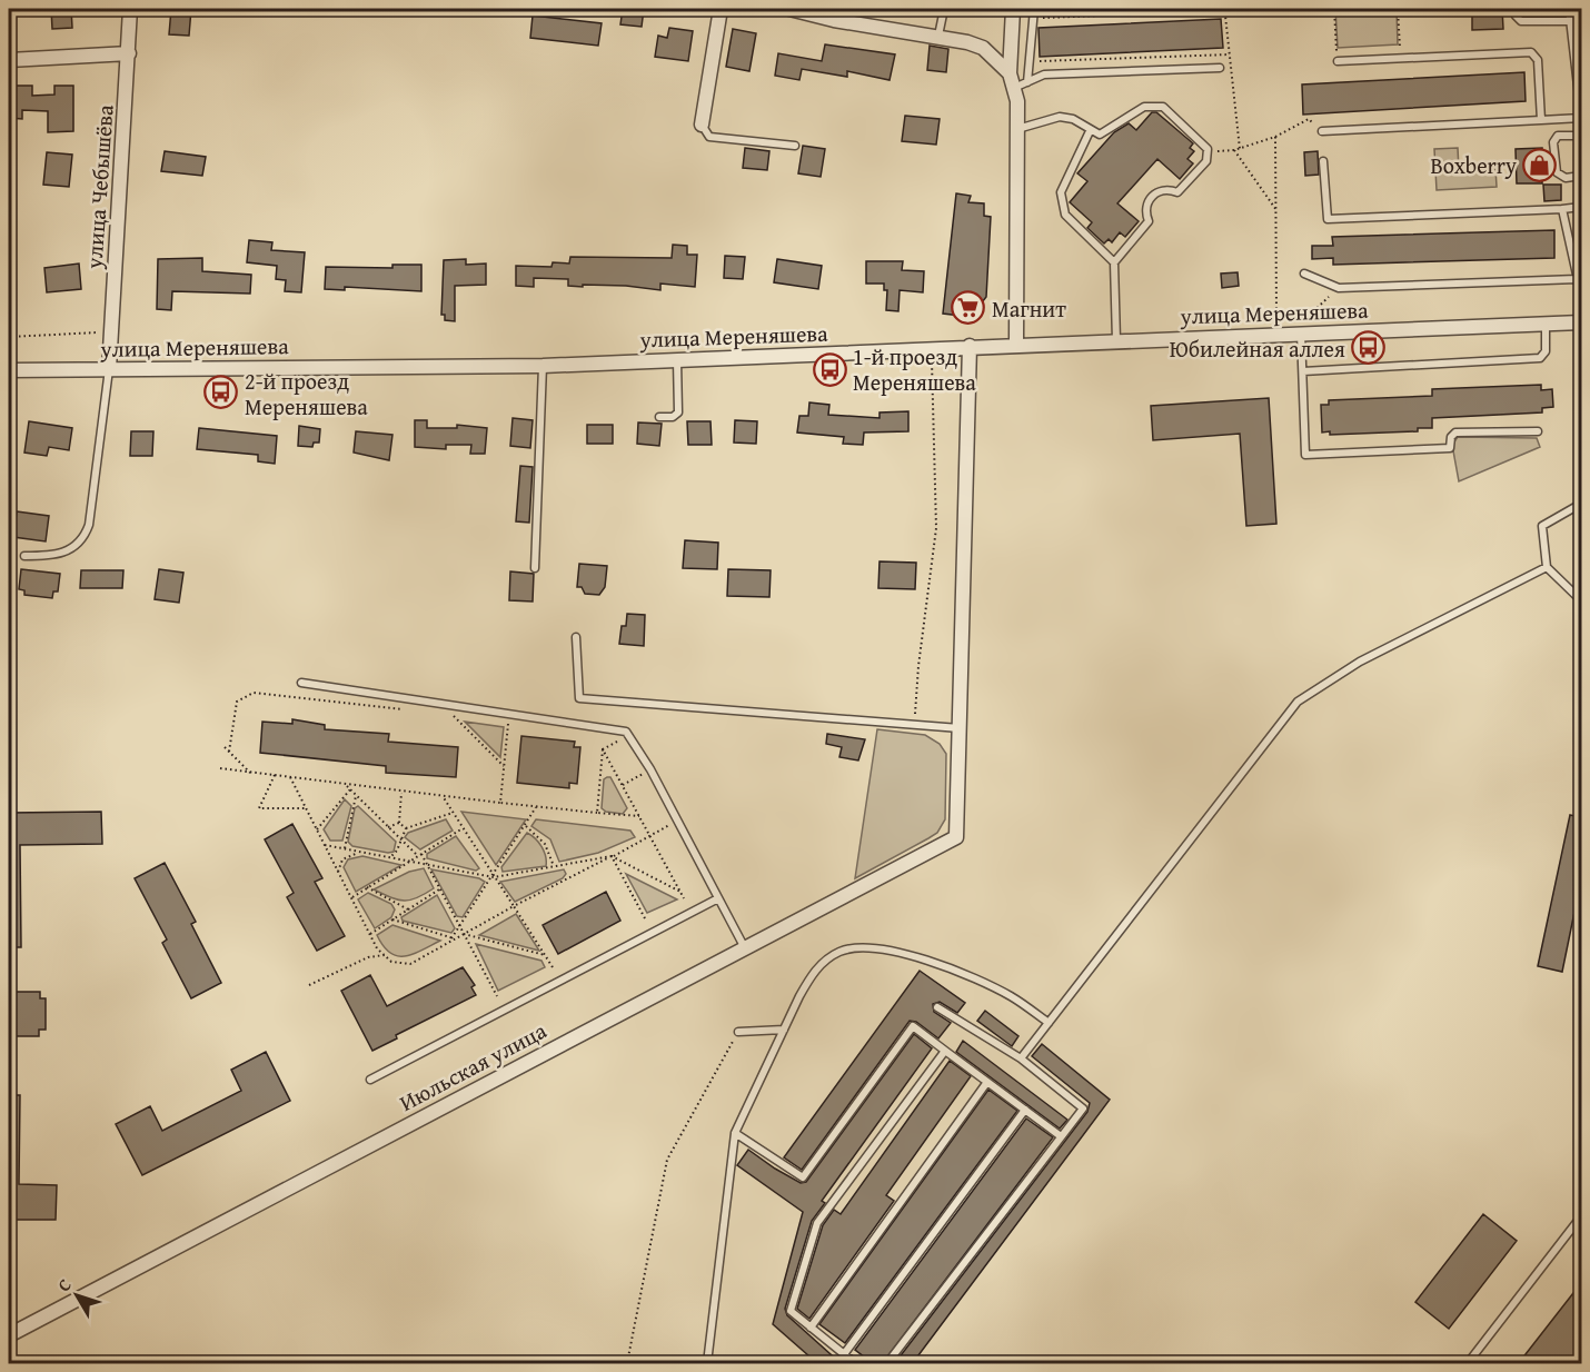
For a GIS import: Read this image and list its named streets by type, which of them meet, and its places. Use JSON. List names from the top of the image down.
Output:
{
  "streets": {
    "street": ["улица Чебышёва", "улица Мереняшева", "Июльская улица"]
  },
  "crossings": [
    ["улица Чебышёва", "улица Мереняшева"]
  ],
  "places": {
    "shop": ["Boxberry"],
    "supermarket": ["Магнит"],
    "bus stop": ["Юбилейная аллея", "1-й проезд Мереняшева", "2-й проезд Мереняшева"]
  },
  "north": "top left"
}
